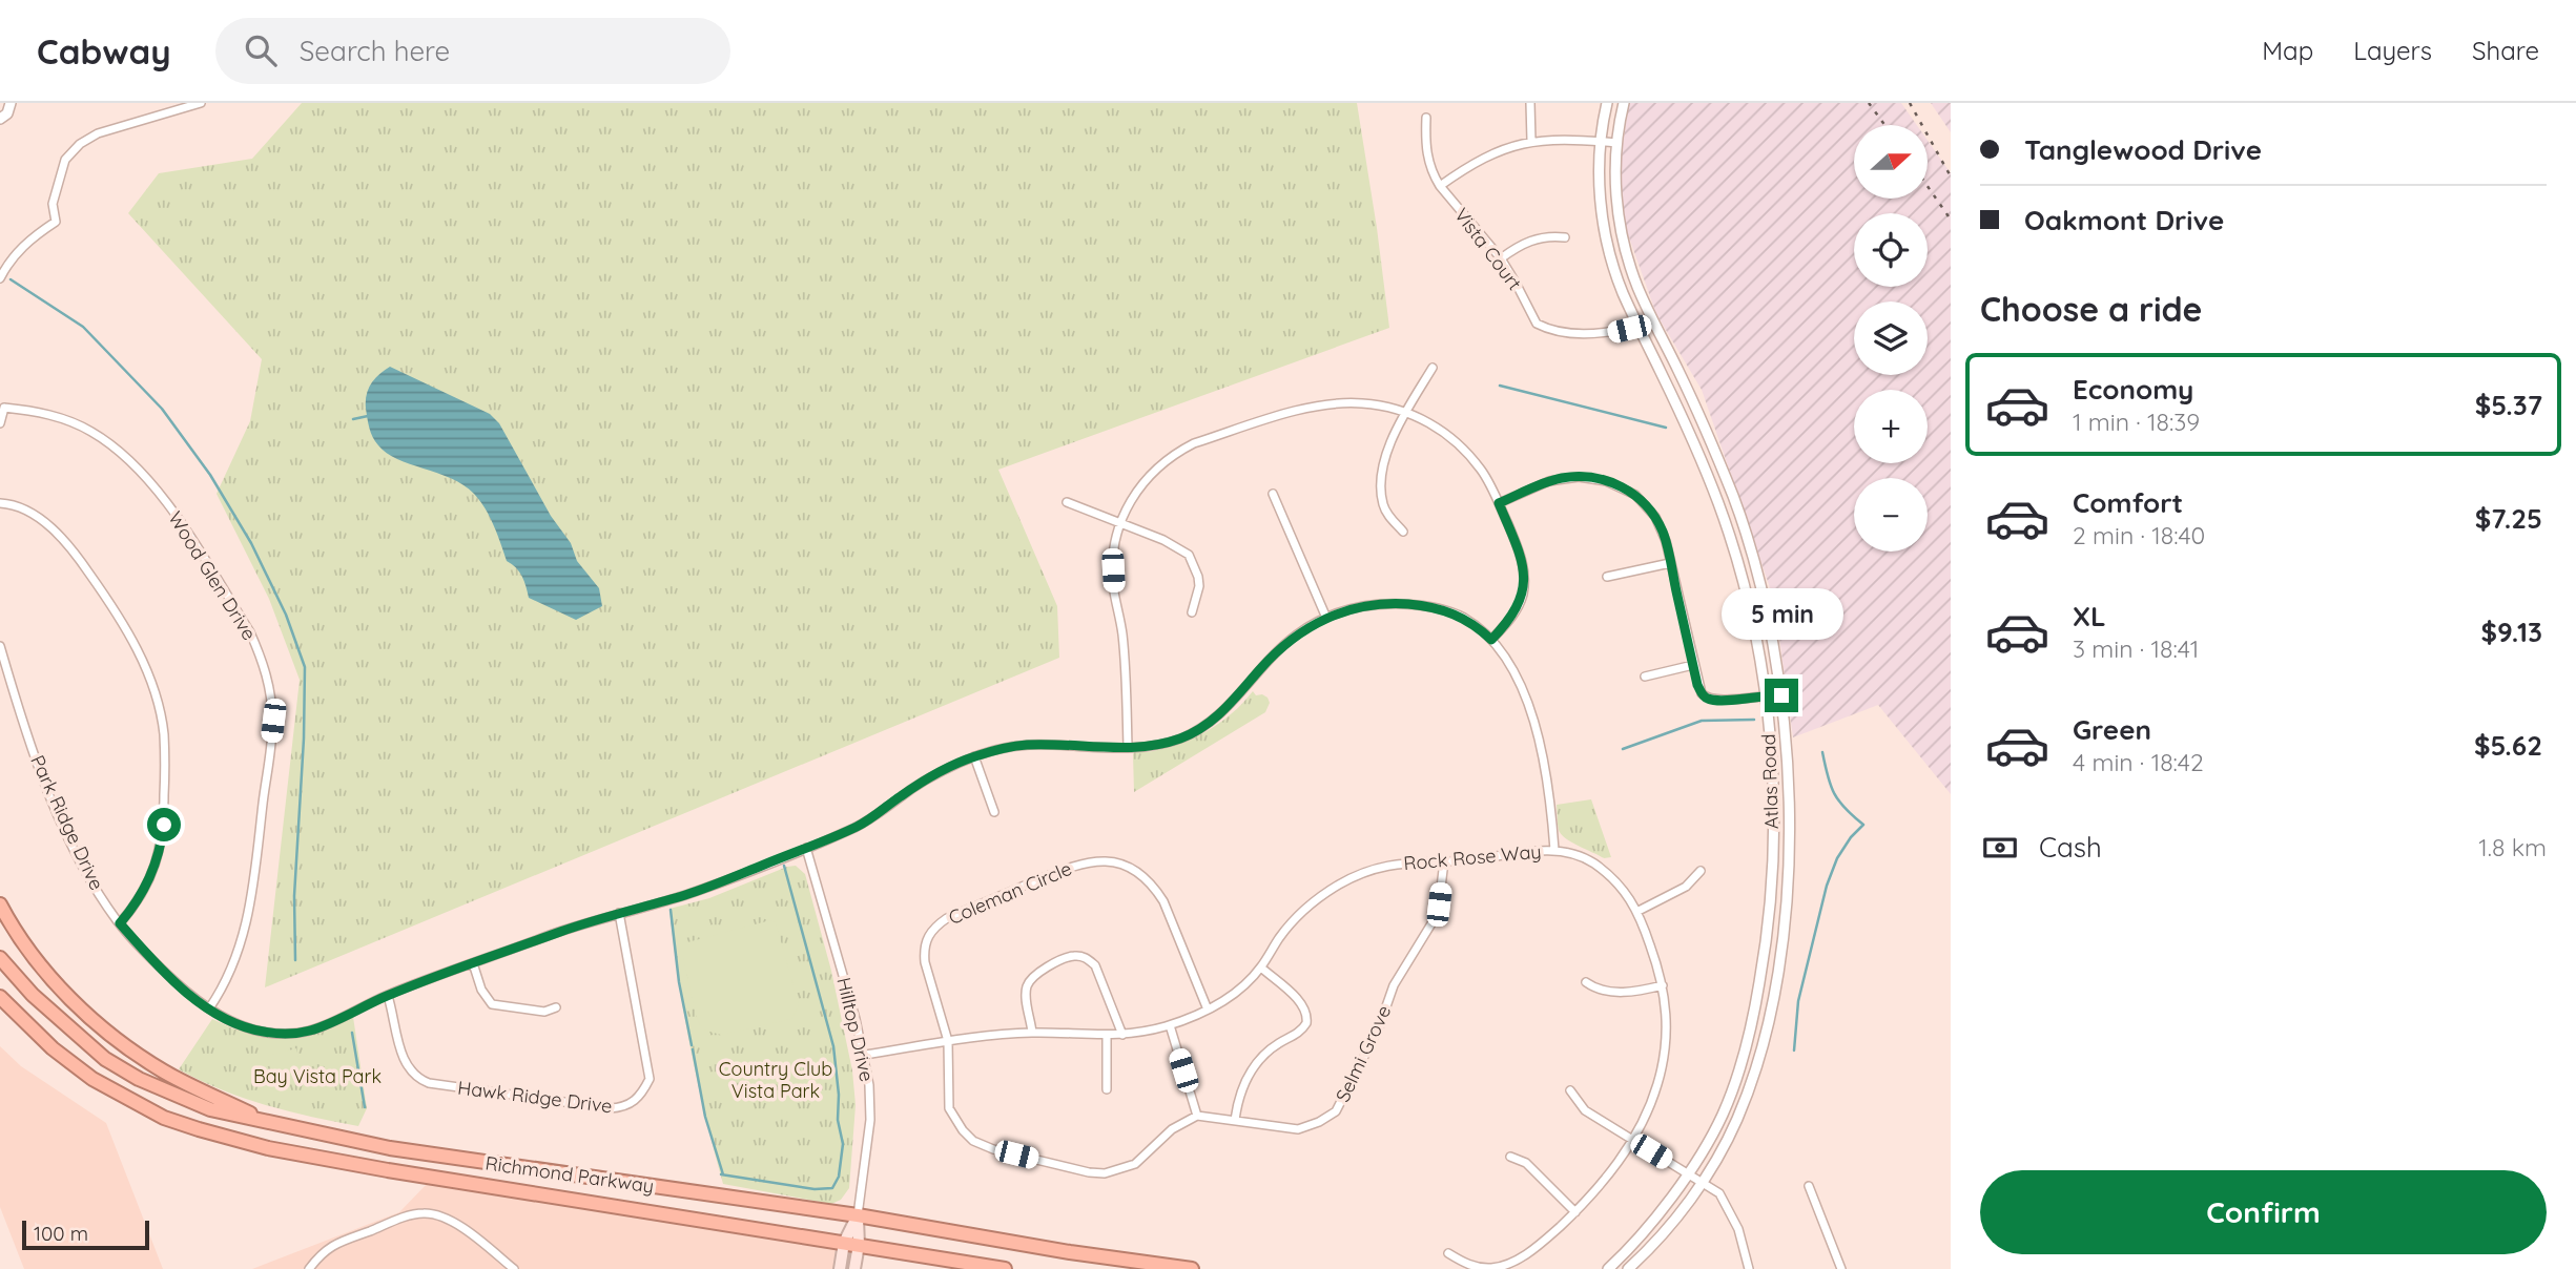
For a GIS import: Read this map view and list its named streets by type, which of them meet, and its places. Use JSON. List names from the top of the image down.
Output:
{
  "streets": {
    "highway": ["Richmond Parkway"],
    "main road": ["Hilltop Drive"],
    "street": [
      "Vista Court",
      "Wood Glen Drive",
      "Atlas Road",
      "Park Ridge Drive",
      "Rock Rose Way",
      "Coleman Circle",
      "Selmi Grove",
      "Hawk Ridge Drive"
    ]
  },
  "crossings": [
    ["Vista Court", "Atlas Road"],
    ["Wood Glen Drive", "Park Ridge Drive"],
    ["Park Ridge Drive", "Rock Rose Way"],
    ["Park Ridge Drive", "Hilltop Drive"],
    ["Park Ridge Drive", "Hawk Ridge Drive"],
    ["Rock Rose Way", "Coleman Circle"],
    ["Rock Rose Way", "Hilltop Drive"],
    ["Rock Rose Way", "Selmi Grove"],
    ["Hilltop Drive", "Richmond Parkway"]
  ],
  "parks": ["Country Club Vista Park", "Bay Vista Park"],
  "scale_bar": "100 m",
  "north": "right",
  "page": {
    "header": "Cabway",
    "search": "Search here",
    "nav": ["Map", "Layers", "Share"],
    "banner": ["Tanglewood Drive", "Oakmont Drive"],
    "map_buttons": ["+", "−"],
    "heading": "Choose a ride",
    "list": [
      {
        "name": "Economy",
        "note": "1 min · 18:39",
        "value": "$5.37"
      },
      {
        "name": "Comfort",
        "note": "2 min · 18:40",
        "value": "$7.25"
      },
      {
        "name": "XL",
        "note": "3 min · 18:41",
        "value": "$9.13"
      },
      {
        "name": "Green",
        "note": "4 min · 18:42",
        "value": "$5.62"
      }
    ],
    "bubble": "5 min",
    "pay": ["Cash", "1.8 km"],
    "buttons": "Confirm",
    "scale": "100 m"
  }
}
